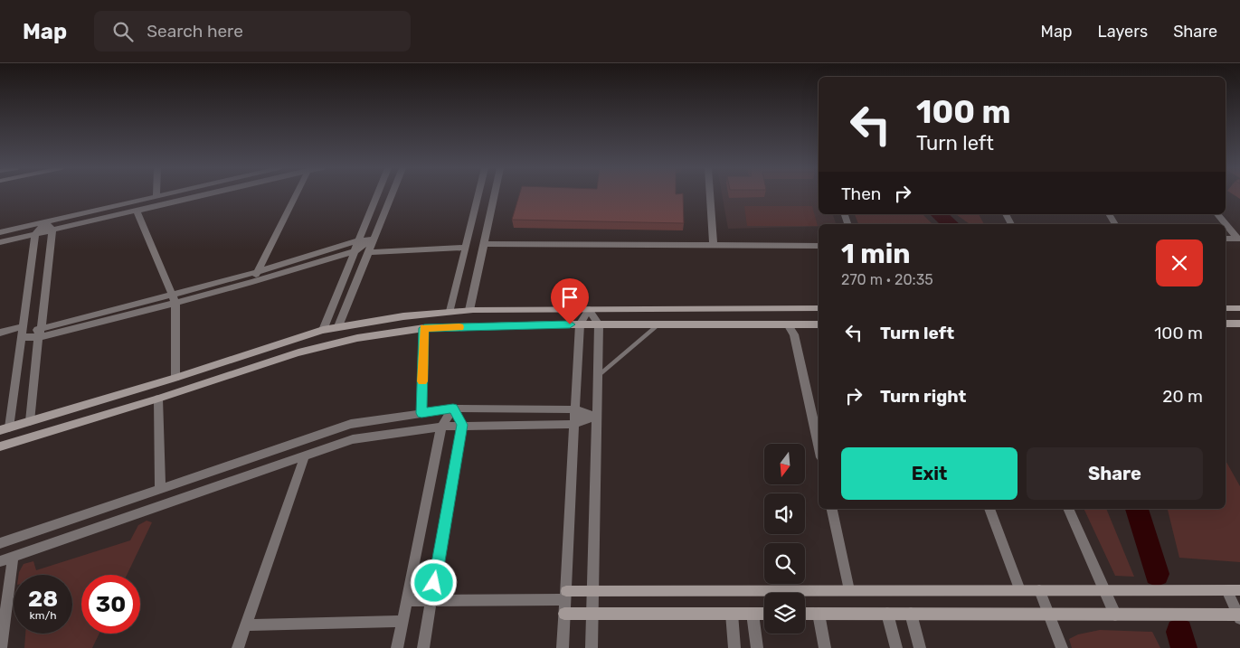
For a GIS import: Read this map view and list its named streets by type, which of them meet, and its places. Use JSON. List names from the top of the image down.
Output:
{
  "north": "bottom",
  "page": {
    "header": "Map",
    "search": "Search here",
    "nav": ["Map", "Layers", "Share"],
    "turn": ["100 m", "Turn left"],
    "then": "Then",
    "heading": ["1 min", "270 m · 20:35"],
    "list": [
      {
        "name": "Turn left",
        "value": "100 m"
      },
      {
        "name": "Turn right",
        "value": "20 m"
      }
    ],
    "buttons": ["Exit", "Share"],
    "speed": "28 km/h",
    "limit": "30"
  }
}
